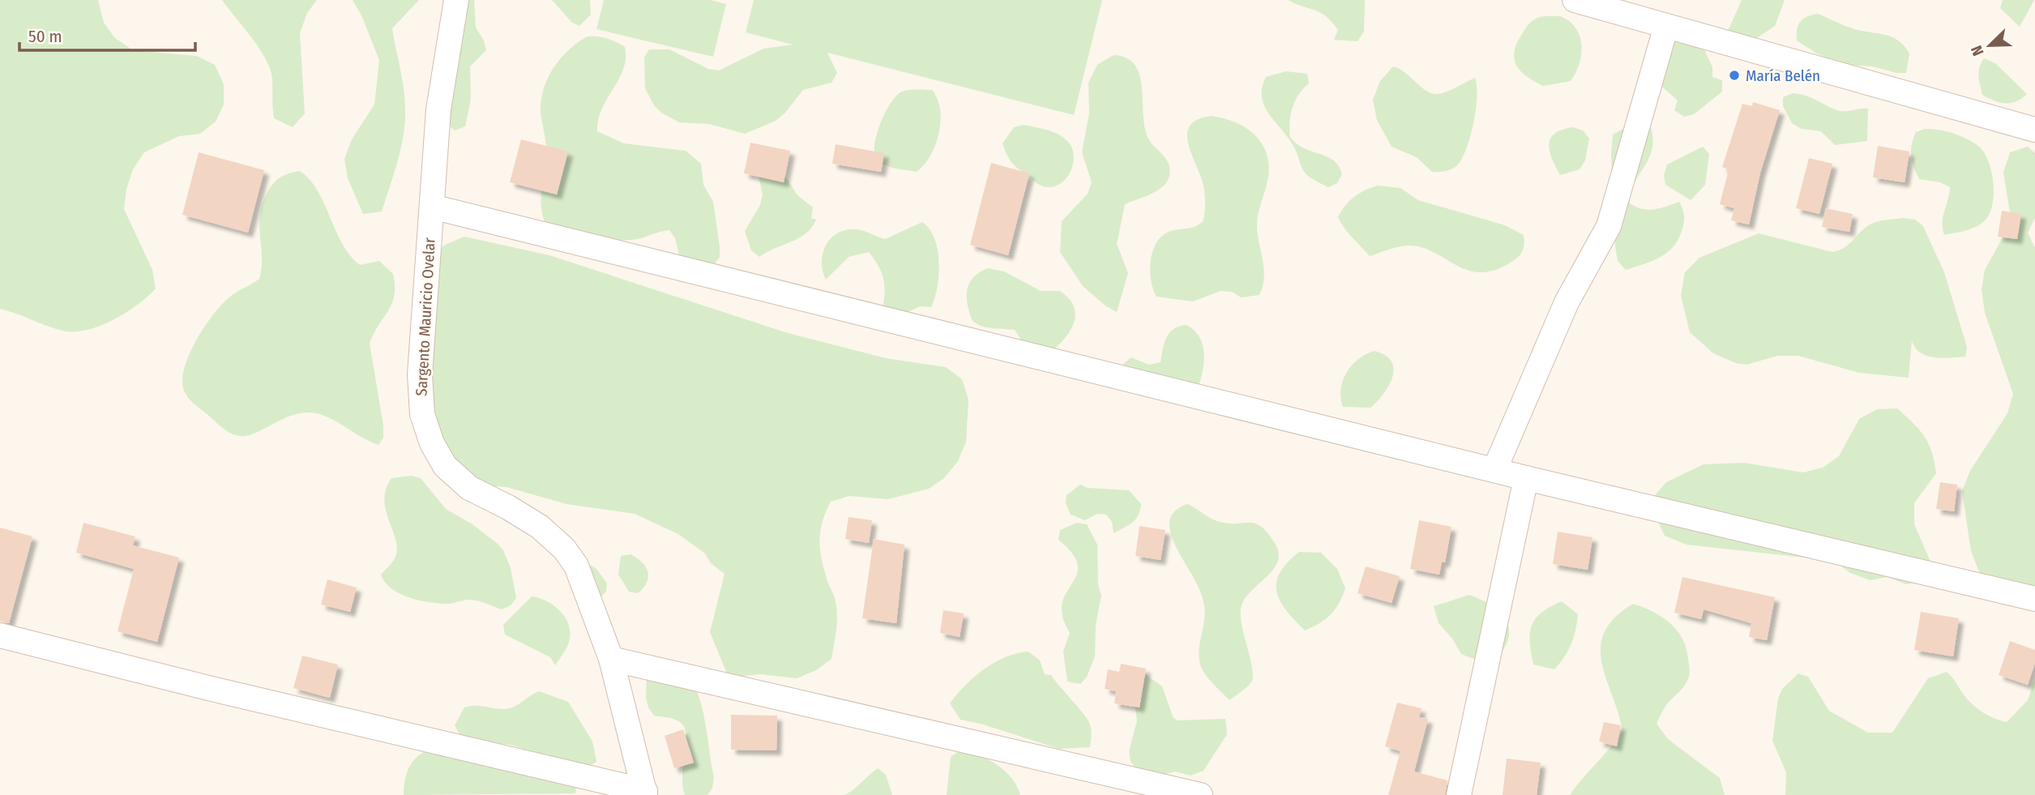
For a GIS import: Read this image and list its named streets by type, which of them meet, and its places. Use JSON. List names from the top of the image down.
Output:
{
  "streets": {
    "street": ["Sargento Mauricio Ovelar"]
  },
  "places": ["María Belén"],
  "scale_bar": "50 m",
  "north": "bottom left"
}
